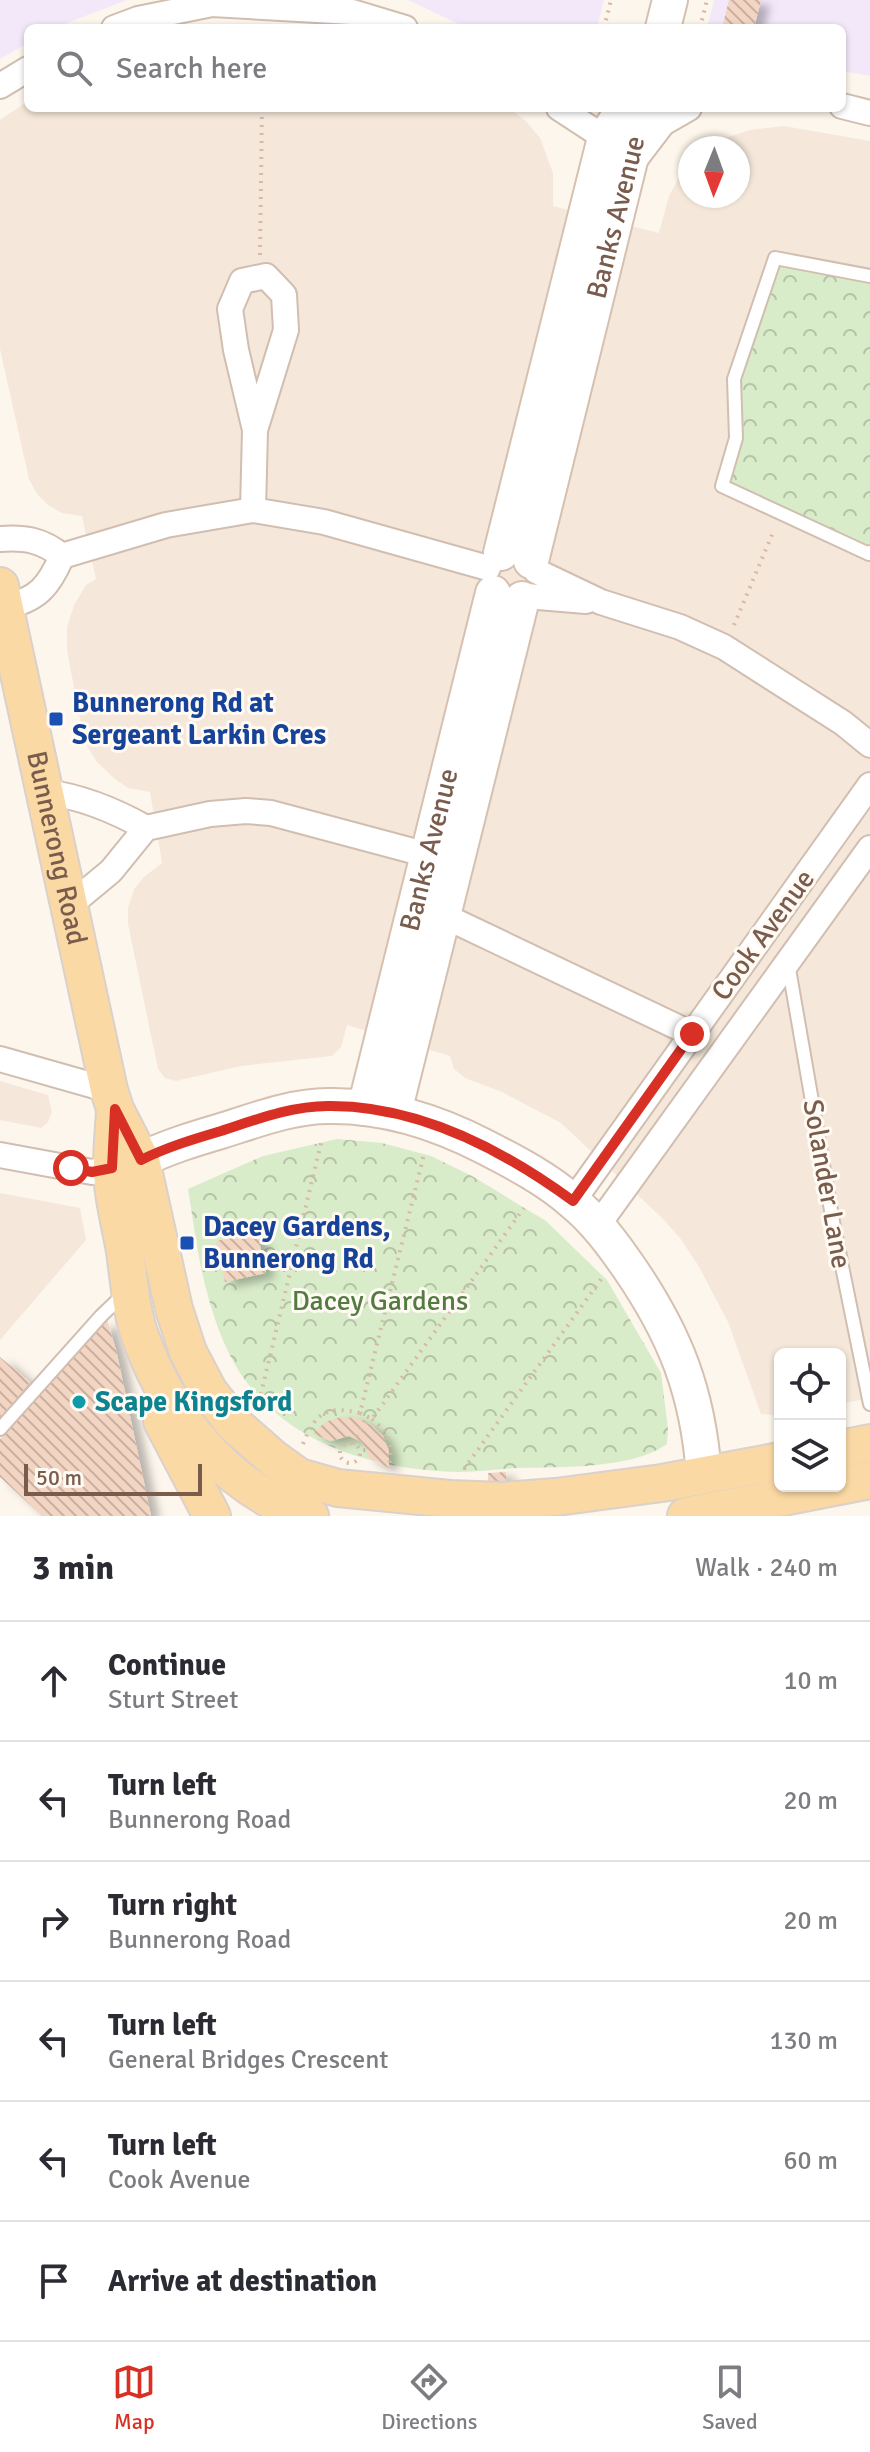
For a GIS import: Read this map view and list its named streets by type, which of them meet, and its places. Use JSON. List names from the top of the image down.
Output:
{
  "streets": {
    "main road": ["Bunnerong Road"],
    "street": ["Banks Avenue", "Cook Avenue"],
    "lane": ["Solander Lane"]
  },
  "crossings": [
    ["Cook Avenue", "Solander Lane"]
  ],
  "parks": ["Dacey Gardens"],
  "places": {
    "transit": ["Bunnerong Rd at Sergeant Larkin Cres", "Dacey Gardens, Bunnerong Rd"],
    "other": ["Scape Kingsford"]
  },
  "scale_bar": "50 m",
  "north": "bottom",
  "page": {
    "search": "Search here",
    "scale": "50 m",
    "heading": ["3 min", "Walk · 240 m"],
    "list": [
      ["Continue", "Sturt Street", "10 m"],
      ["Turn left", "Bunnerong Road", "20 m"],
      ["Turn right", "Bunnerong Road", "20 m"],
      ["Turn left", "General Bridges Crescent", "130 m"],
      ["Turn left", "Cook Avenue", "60 m"],
      "Arrive at destination"
    ],
    "nav": ["Map", "Directions", "Saved"]
  }
}
